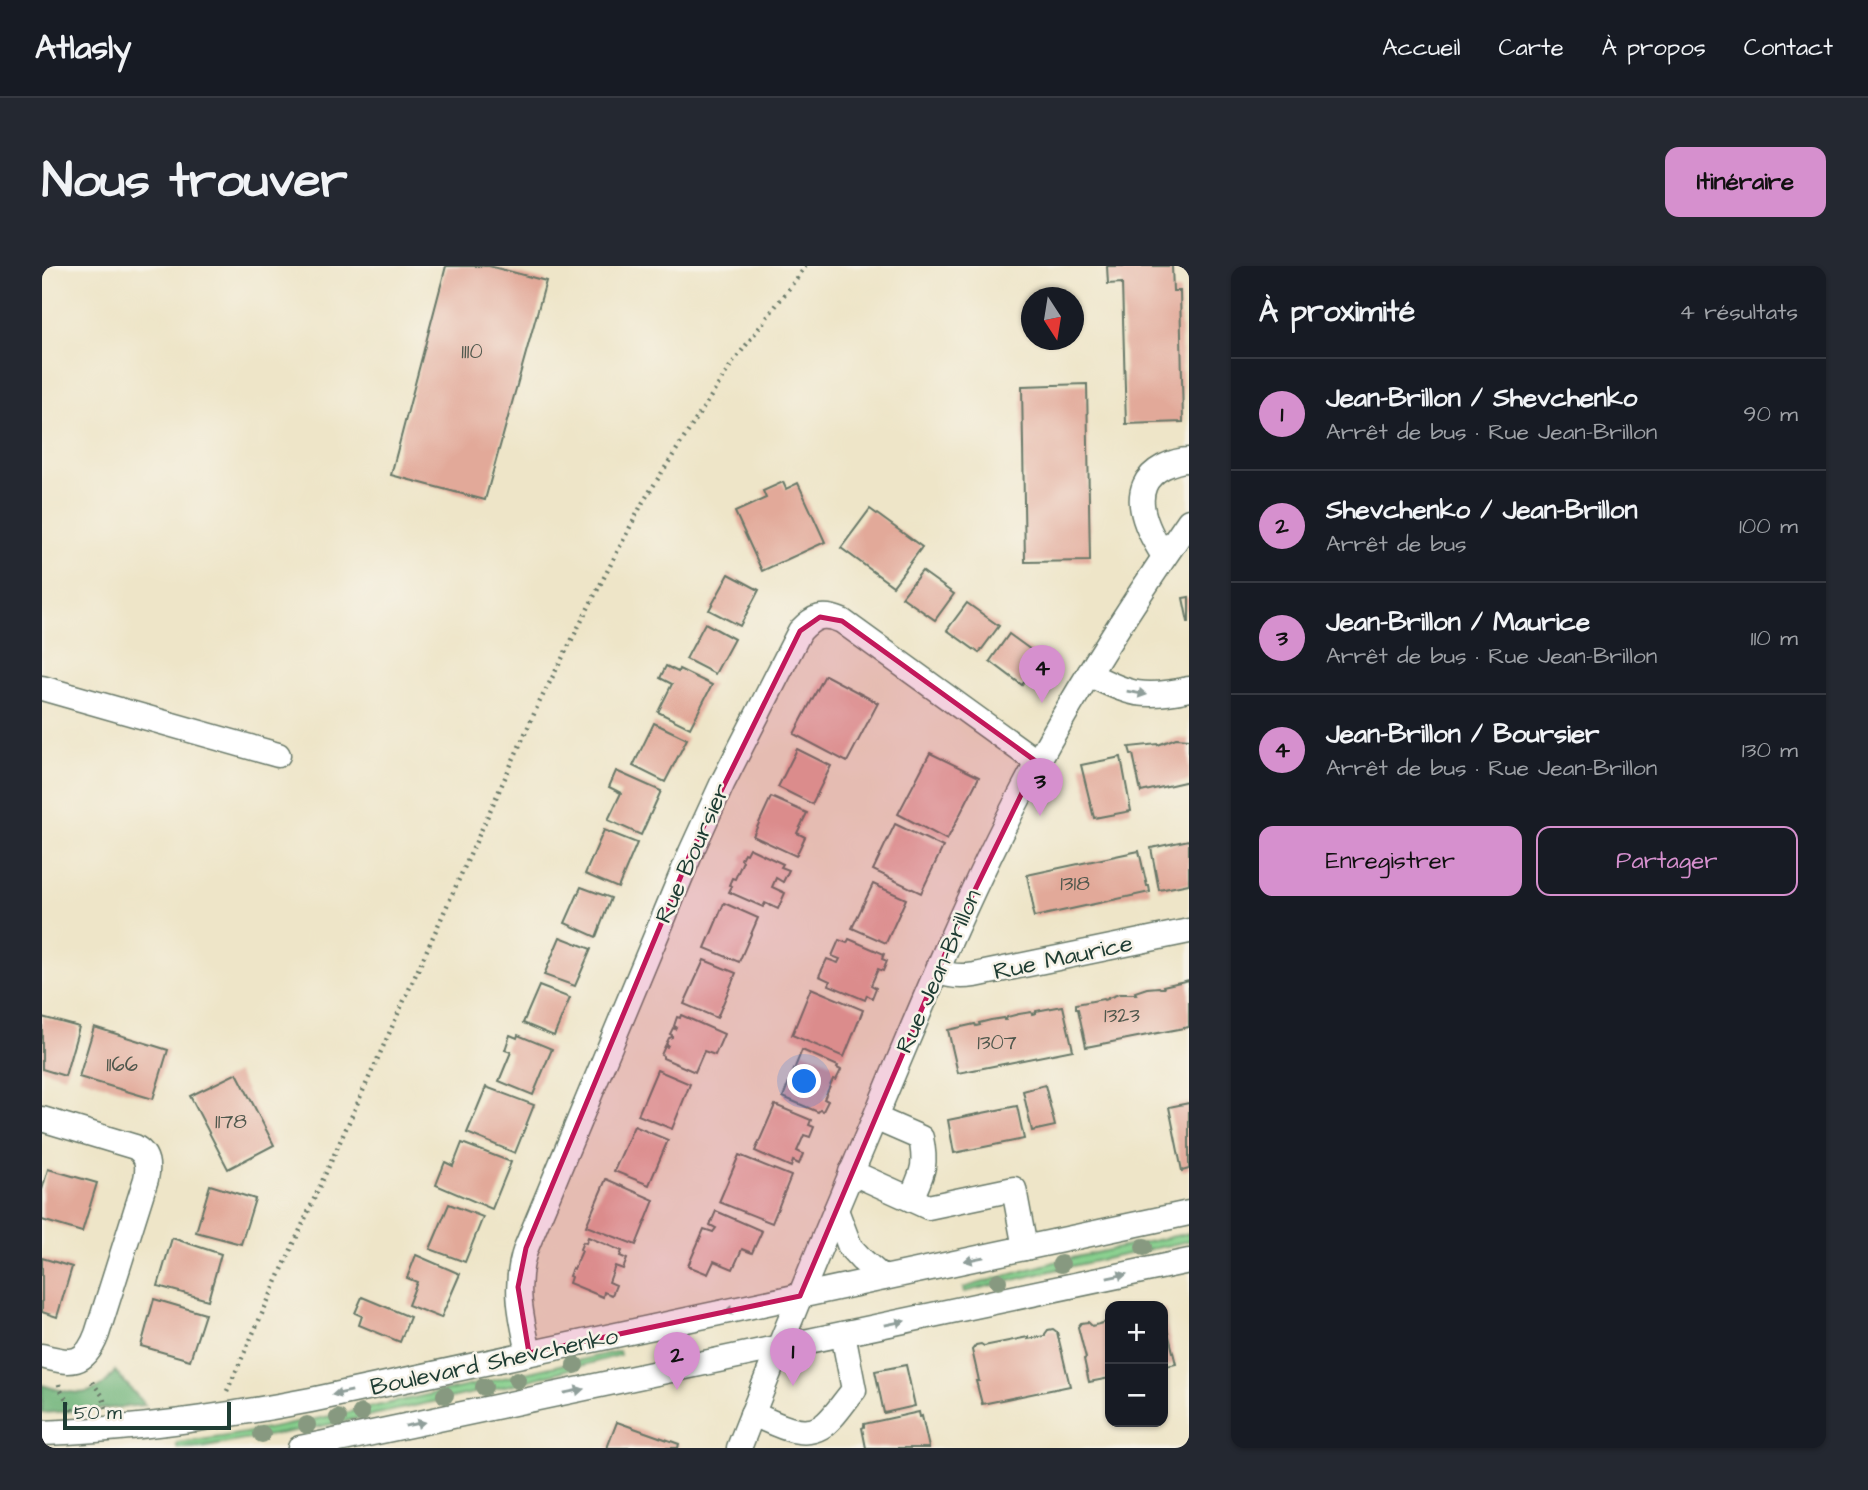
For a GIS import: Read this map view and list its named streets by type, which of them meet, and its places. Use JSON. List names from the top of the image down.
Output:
{
  "streets": {
    "street": [
      "Rue Boursier",
      "Rue Maurice",
      "Rue Jean-Brillon",
      "Boulevard Shevchenko"
    ]
  },
  "crossings": [
    ["Rue Boursier", "Rue Jean-Brillon"],
    ["Rue Boursier", "Boulevard Shevchenko"],
    ["Rue Maurice", "Rue Jean-Brillon"],
    ["Rue Jean-Brillon", "Boulevard Shevchenko"]
  ],
  "house_numbers": [
    "1110",
    "1318",
    "1323",
    "1307",
    "1166",
    "1178"
  ],
  "scale_bar": "50 m",
  "north": "bottom",
  "page": {
    "header": "Atlasly",
    "nav": [
      "Accueil",
      "Carte",
      "À propos",
      "Contact"
    ],
    "buttons": [
      "Itinéraire",
      ["Enregistrer", "Partager"]
    ],
    "title": "Nous trouver",
    "heading": ["À proximité", "4 résultats"],
    "list": [
      {
        "mark": "1",
        "name": "Jean-Brillon / Shevchenko",
        "note": "Arrêt de bus · Rue Jean-Brillon",
        "value": "90 m"
      },
      {
        "mark": "2",
        "name": "Shevchenko / Jean-Brillon",
        "note": "Arrêt de bus",
        "value": "100 m"
      },
      {
        "mark": "3",
        "name": "Jean-Brillon / Maurice",
        "note": "Arrêt de bus · Rue Jean-Brillon",
        "value": "110 m"
      },
      {
        "mark": "4",
        "name": "Jean-Brillon / Boursier",
        "note": "Arrêt de bus · Rue Jean-Brillon",
        "value": "130 m"
      }
    ],
    "pins": [
      "4",
      "3",
      "1",
      "2"
    ],
    "map_buttons": ["+", "−"],
    "scale": "50 m"
  }
}
